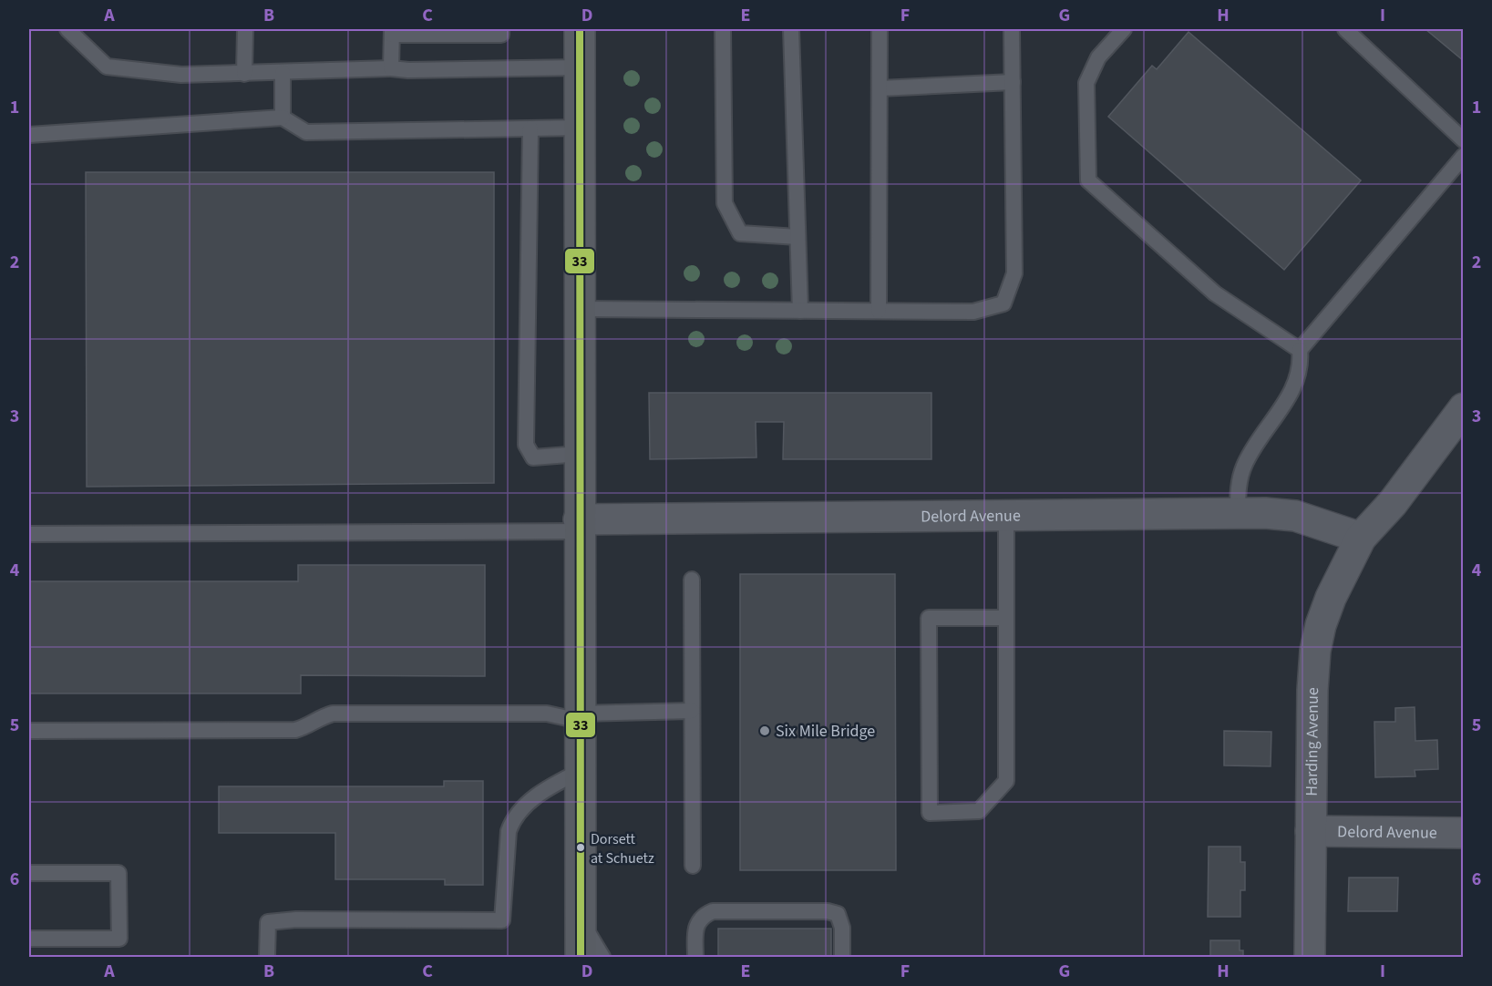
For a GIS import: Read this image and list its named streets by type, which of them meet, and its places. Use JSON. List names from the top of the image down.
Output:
{
  "streets": {
    "street": ["Delord Avenue", "Harding Avenue"]
  },
  "crossings": [
    ["Delord Avenue", "Harding Avenue"]
  ],
  "places": ["Six Mile Bridge", "Dorsett at Schuetz"],
  "lines": ["transit line 33"],
  "grid": {
    "columns": [
      "A",
      "B",
      "C",
      "D",
      "E",
      "F",
      "G",
      "H",
      "I"
    ],
    "rows": [
      "1",
      "2",
      "3",
      "4",
      "5",
      "6"
    ]
  }
}
